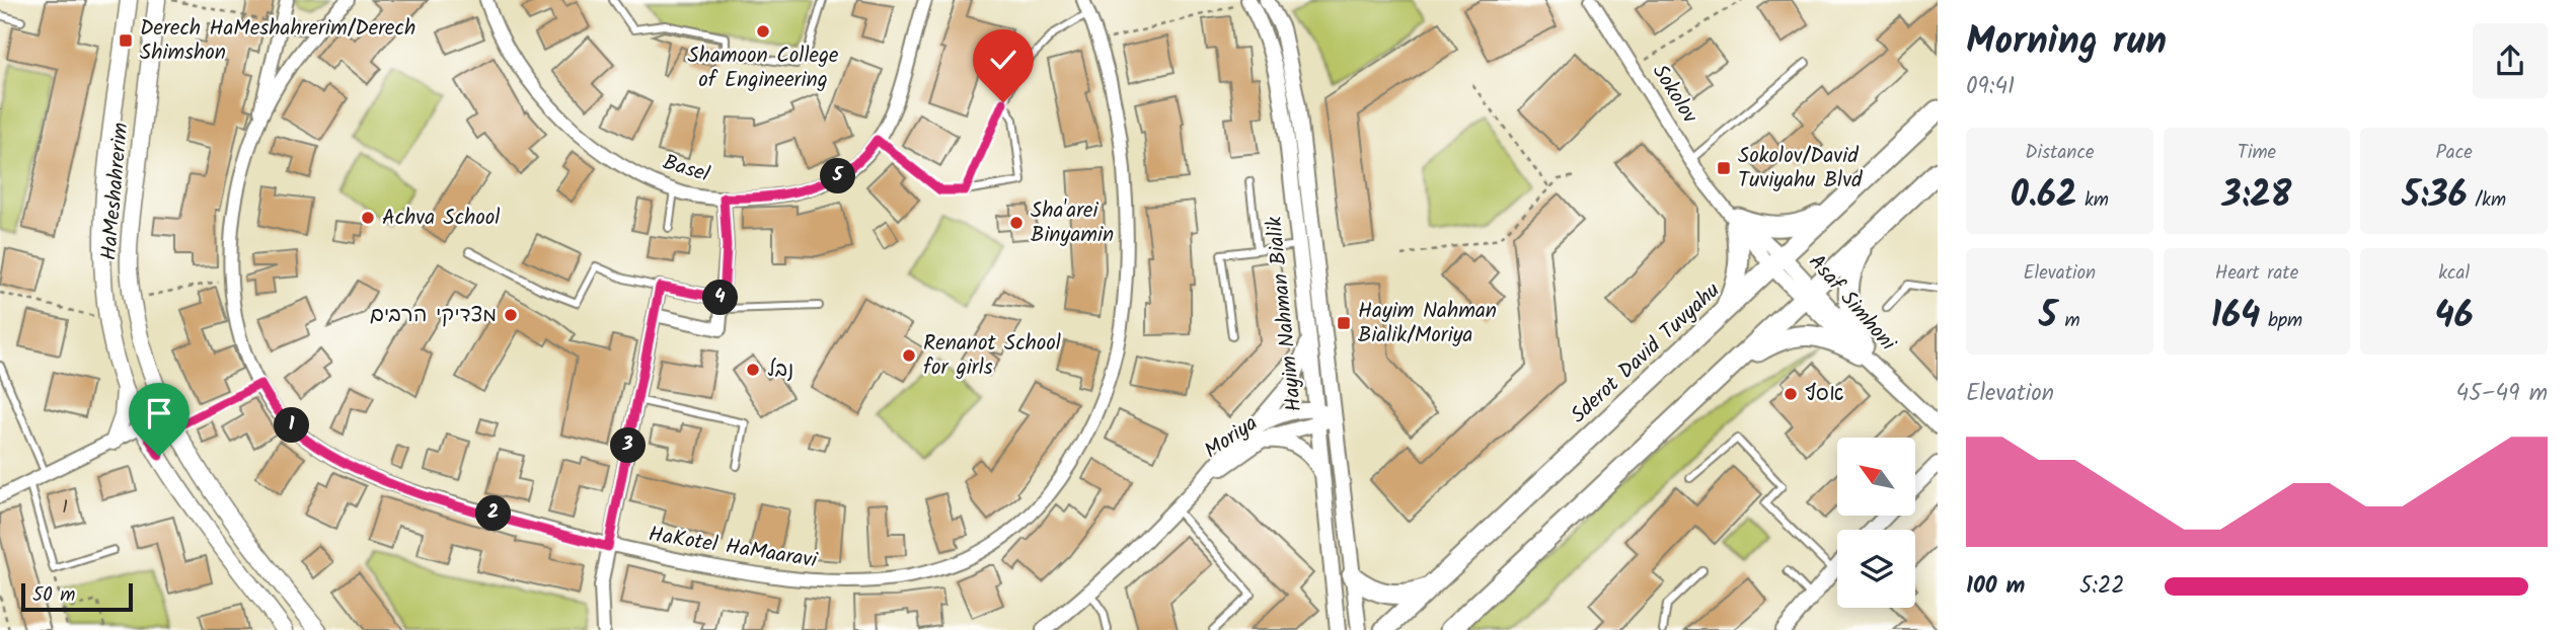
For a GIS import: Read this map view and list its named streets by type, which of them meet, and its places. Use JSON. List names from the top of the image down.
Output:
{
  "streets": {
    "highway": ["Sderot David Tuvyahu"],
    "main road": ["HaMeshahrerim"],
    "street": [
      "Sokolov",
      "Basel",
      "Asaf Simhoni",
      "Hayim Nahman Bialik",
      "Moriya",
      "HaKotel HaMaaravi"
    ]
  },
  "crossings": [
    ["Sokolov", "Asaf Simhoni"],
    ["Sokolov", "Sderot David Tuvyahu"],
    ["Asaf Simhoni", "Sderot David Tuvyahu"],
    ["Hayim Nahman Bialik", "Moriya"]
  ],
  "places": {
    "other": [
      "Shamoon College of Engineering",
      "Achva School",
      "Sha'arei Binyamin",
      "מצדיקי הרבים",
      "Renanot School for girls",
      "נבל",
      "אסף"
    ],
    "transit": ["Derech HaMeshahrerim/Derech Shimshon", "Sokolov/David Tuviyahu Blvd", "Hayim Nahman Bialik/Moriya"]
  },
  "house_numbers": ["1"],
  "scale_bar": "50 m",
  "north": "top left",
  "page": {
    "heading": ["Morning run", "09:41"],
    "stats": [
      ["Distance", "0.62 km"],
      ["Time", "3:28"],
      ["Pace", "5:36 /km"],
      ["Elevation", "5 m"],
      ["Heart rate", "164 bpm"],
      ["kcal", "46"]
    ],
    "pins": [
      "5",
      "4",
      "1",
      "3",
      "2"
    ],
    "chart": ["Elevation", "45–49 m"],
    "list": [
      {
        "name": "100 m",
        "note": "5:22"
      }
    ],
    "scale": "50 m"
  }
}
